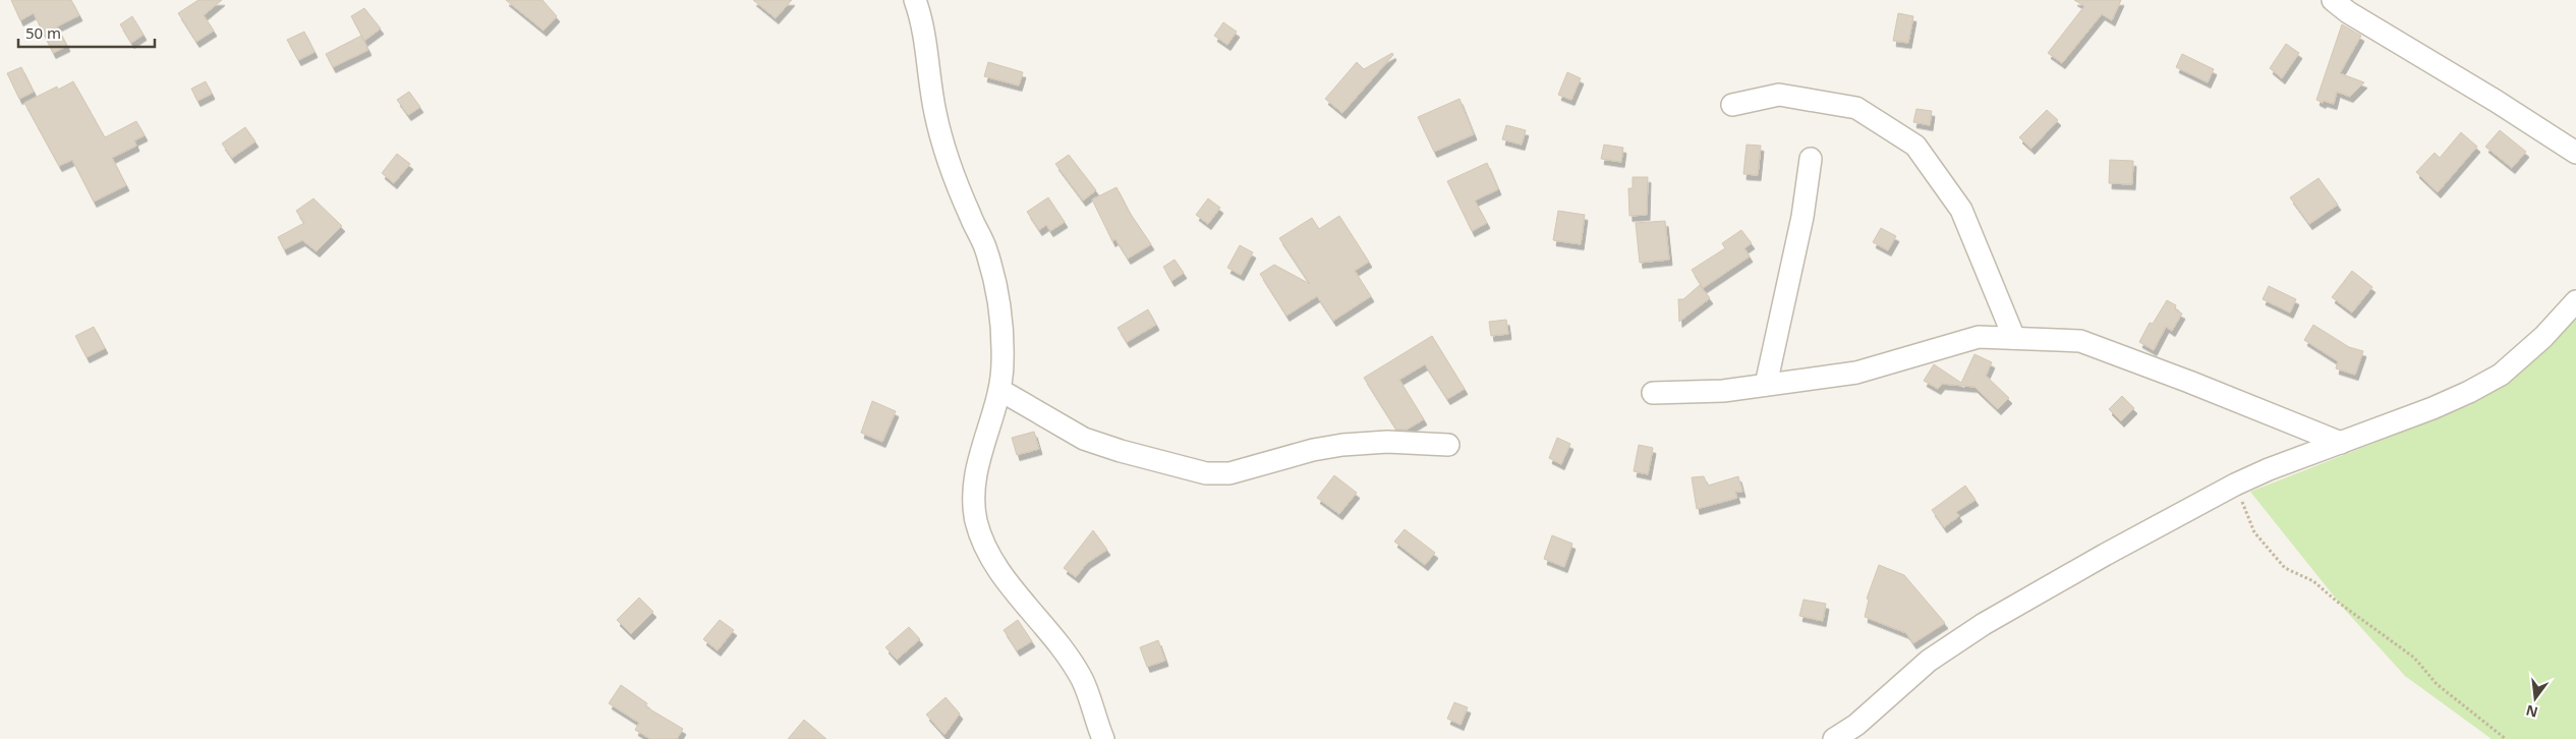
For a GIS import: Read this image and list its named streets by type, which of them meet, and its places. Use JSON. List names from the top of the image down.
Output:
{
  "scale_bar": "50 m",
  "north": "bottom"
}
